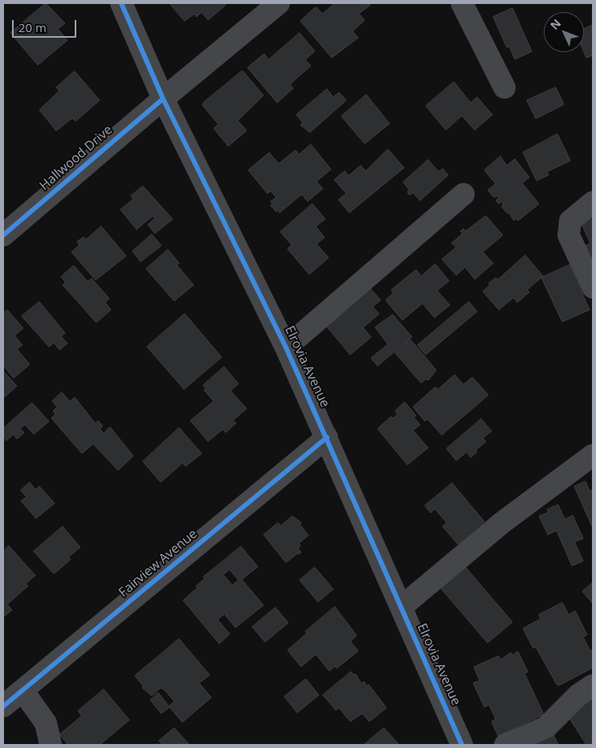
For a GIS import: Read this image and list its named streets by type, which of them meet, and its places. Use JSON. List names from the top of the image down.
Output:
{
  "streets": {
    "street": ["Hallwood Drive", "Elrovia Avenue", "Fairview Avenue"]
  },
  "crossings": [
    ["Hallwood Drive", "Elrovia Avenue"],
    ["Elrovia Avenue", "Fairview Avenue"]
  ],
  "scale_bar": "20 m",
  "north": "top left"
}
